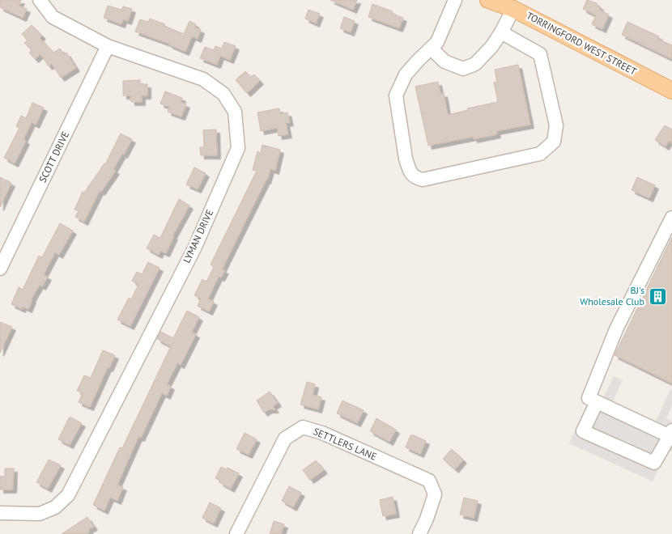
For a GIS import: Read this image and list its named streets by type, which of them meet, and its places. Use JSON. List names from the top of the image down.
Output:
{
  "streets": {
    "main road": ["TORRINGFORD WEST STREET"],
    "street": ["SCOTT DRIVE", "LYMAN DRIVE", "SETTLERS LANE"]
  },
  "crossings": [
    ["SCOTT DRIVE", "LYMAN DRIVE"]
  ],
  "places": {
    "building": ["BJ's Wholesale Club"]
  }
}
